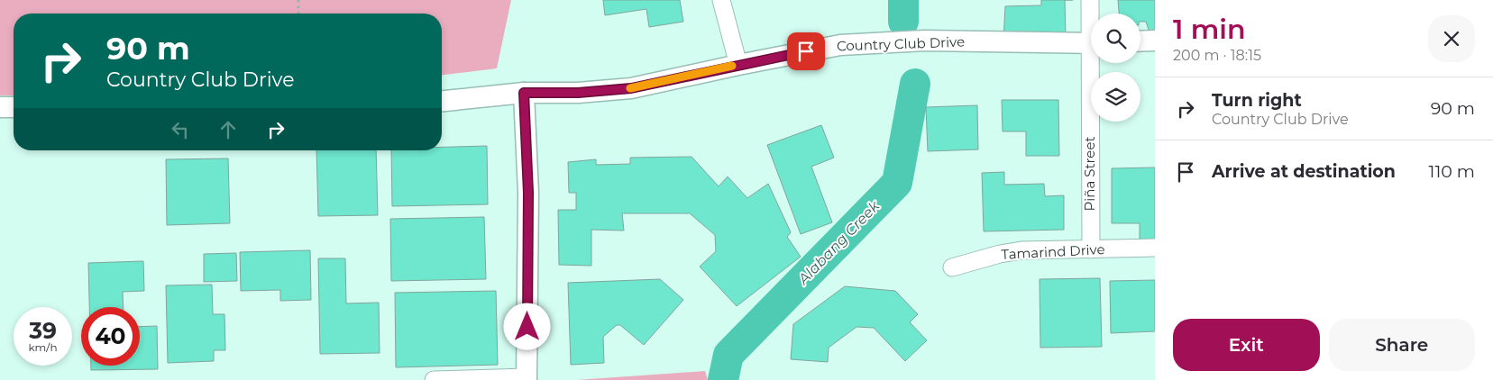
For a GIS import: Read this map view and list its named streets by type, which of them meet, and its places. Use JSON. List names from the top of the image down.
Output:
{
  "streets": {
    "street": ["Country Club Drive", "Piña Street", "Tamarind Drive"]
  },
  "crossings": [
    ["Piña Street", "Tamarind Drive"]
  ],
  "water": ["Alabang Creek"],
  "page": {
    "heading": ["1 min", "200 m · 18:15"],
    "turn": ["90 m", "Country Club Drive"],
    "list": [
      {
        "name": "Turn right",
        "note": "Country Club Drive",
        "value": "90 m"
      },
      {
        "name": "Arrive at destination",
        "value": "110 m"
      }
    ],
    "speed": "39 km/h",
    "limit": "40",
    "buttons": ["Exit", "Share"]
  }
}
